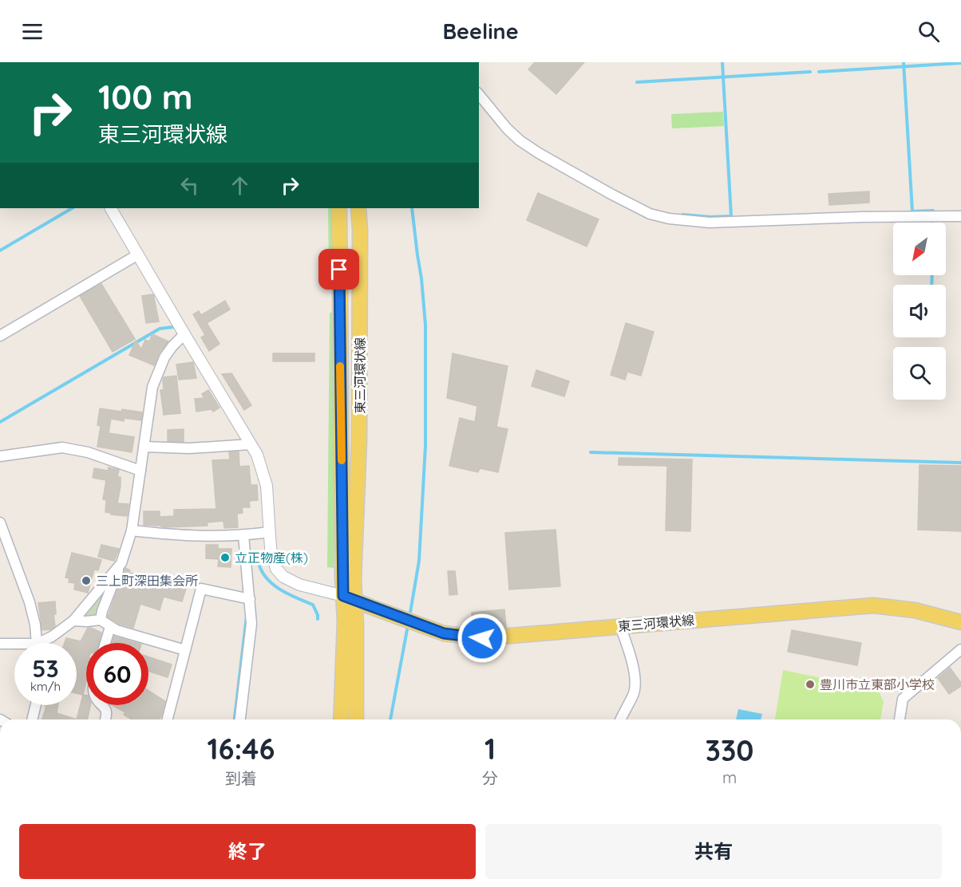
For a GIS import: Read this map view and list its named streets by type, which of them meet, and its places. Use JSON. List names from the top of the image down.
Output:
{
  "streets": {
    "main road": ["東三河環状線"]
  },
  "places": ["立正物産(株)", "三上町深田集会所", "豊川市立東部小学校"],
  "north": "bottom left",
  "page": {
    "header": "Beeline",
    "turn": ["100 m", "東三河環状線"],
    "speed": "53 km/h",
    "limit": "60",
    "eta": [
      "16:46",
      "到着",
      "1",
      "分",
      "330",
      "m"
    ],
    "buttons": ["終了", "共有"]
  }
}
